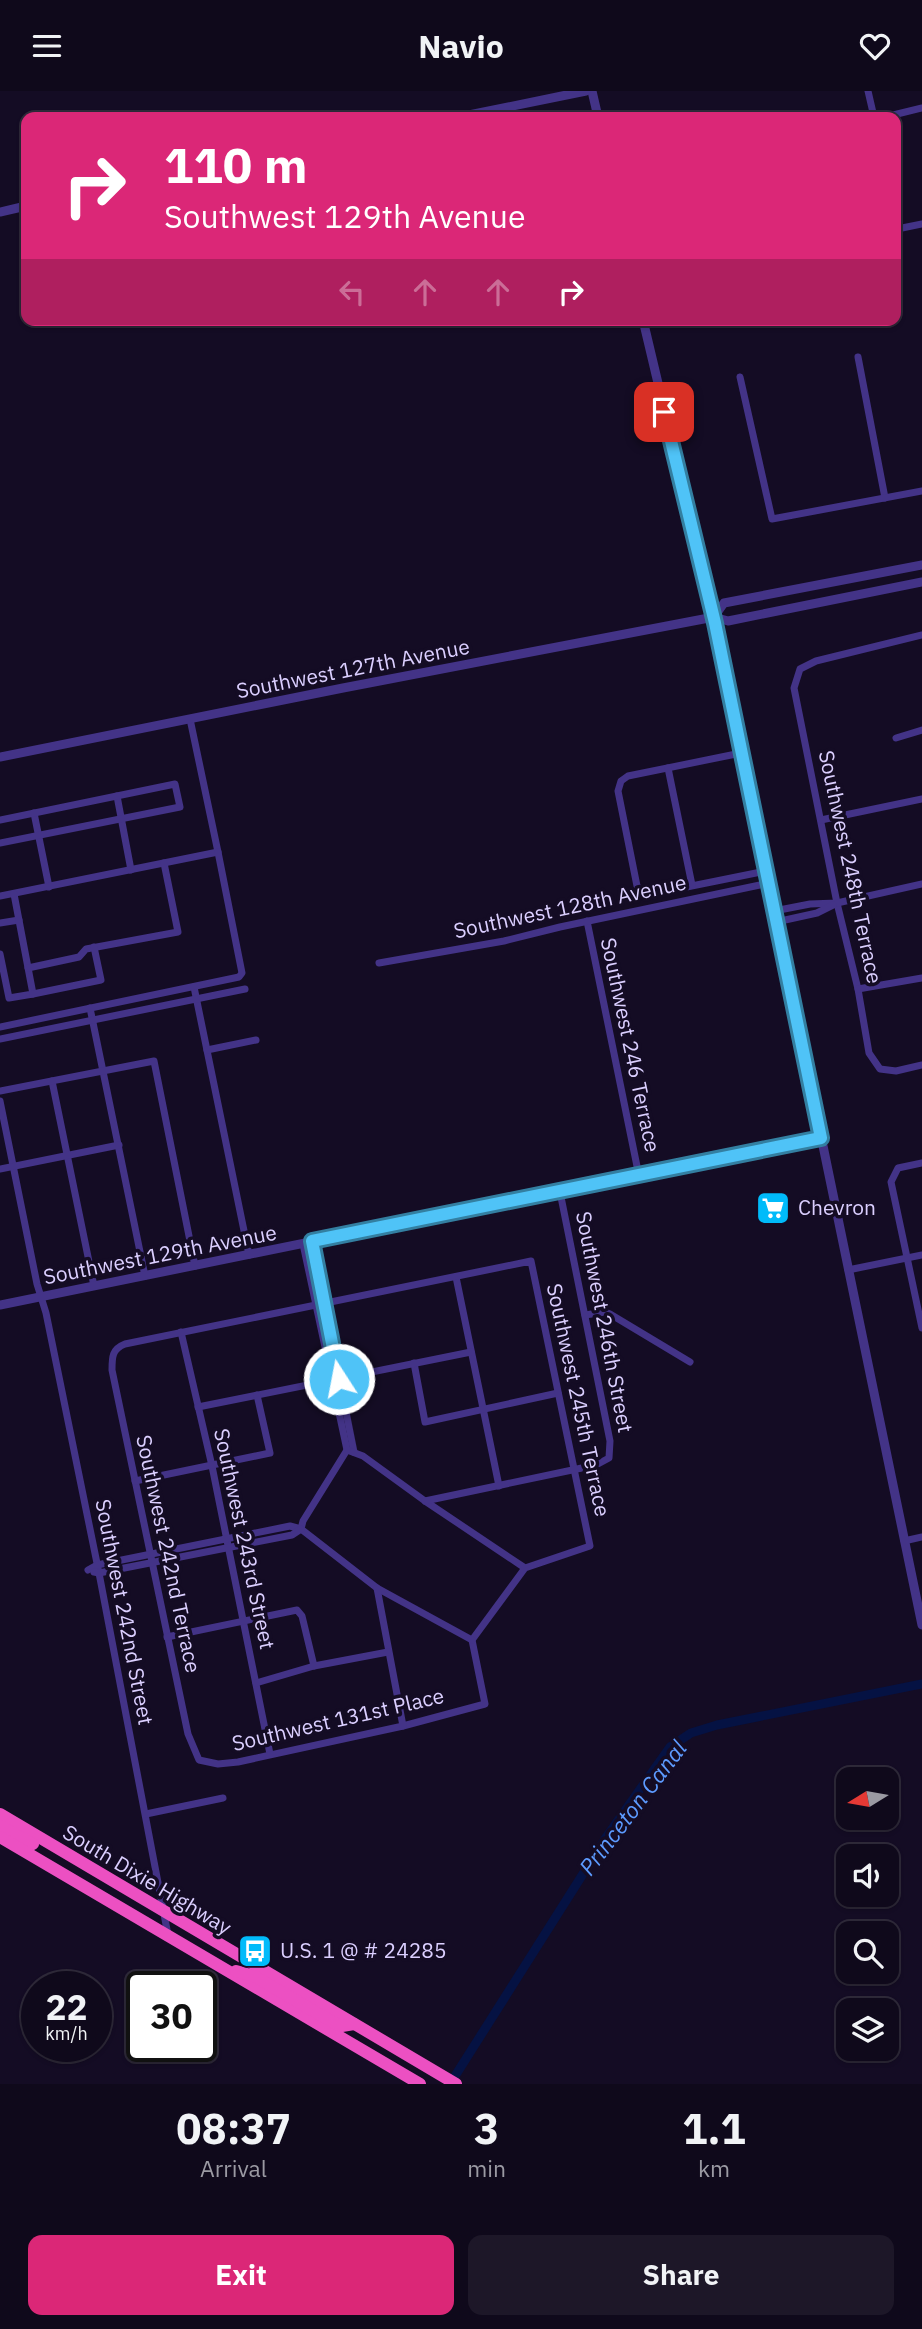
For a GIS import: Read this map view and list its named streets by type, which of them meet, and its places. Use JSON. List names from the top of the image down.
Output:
{
  "streets": {
    "highway": ["South Dixie Highway"],
    "street": [
      "Southwest 127th Avenue",
      "Southwest 248th Terrace",
      "Southwest 128th Avenue",
      "Southwest 246 Terrace",
      "Southwest 129th Avenue",
      "Southwest 246th Street",
      "Southwest 245th Terrace",
      "Southwest 243rd Street",
      "Southwest 242nd Terrace",
      "Southwest 242nd Street",
      "Southwest 131st Place"
    ]
  },
  "crossings": [
    ["Southwest 128th Avenue", "Southwest 246 Terrace"],
    ["Southwest 246 Terrace", "Southwest 129th Avenue"],
    ["Southwest 129th Avenue", "Southwest 246th Street"],
    ["Southwest 129th Avenue", "Southwest 242nd Street"],
    ["Southwest 246th Street", "Southwest 245th Terrace"],
    ["Southwest 243rd Street", "Southwest 242nd Terrace"],
    ["Southwest 243rd Street", "Southwest 131st Place"],
    ["Southwest 242nd Terrace", "Southwest 131st Place"],
    ["Southwest 242nd Street", "South Dixie Highway"]
  ],
  "water": ["Princeton Canal"],
  "places": {
    "supermarket": ["Chevron"],
    "bus stop": ["U.S. 1 @ # 24285"]
  },
  "north": "left",
  "page": {
    "header": "Navio",
    "turn": ["110 m", "Southwest 129th Avenue"],
    "speed": "22 km/h",
    "limit": "30",
    "eta": [
      "08:37",
      "Arrival",
      "3",
      "min",
      "1.1",
      "km"
    ],
    "buttons": ["Exit", "Share"]
  }
}
